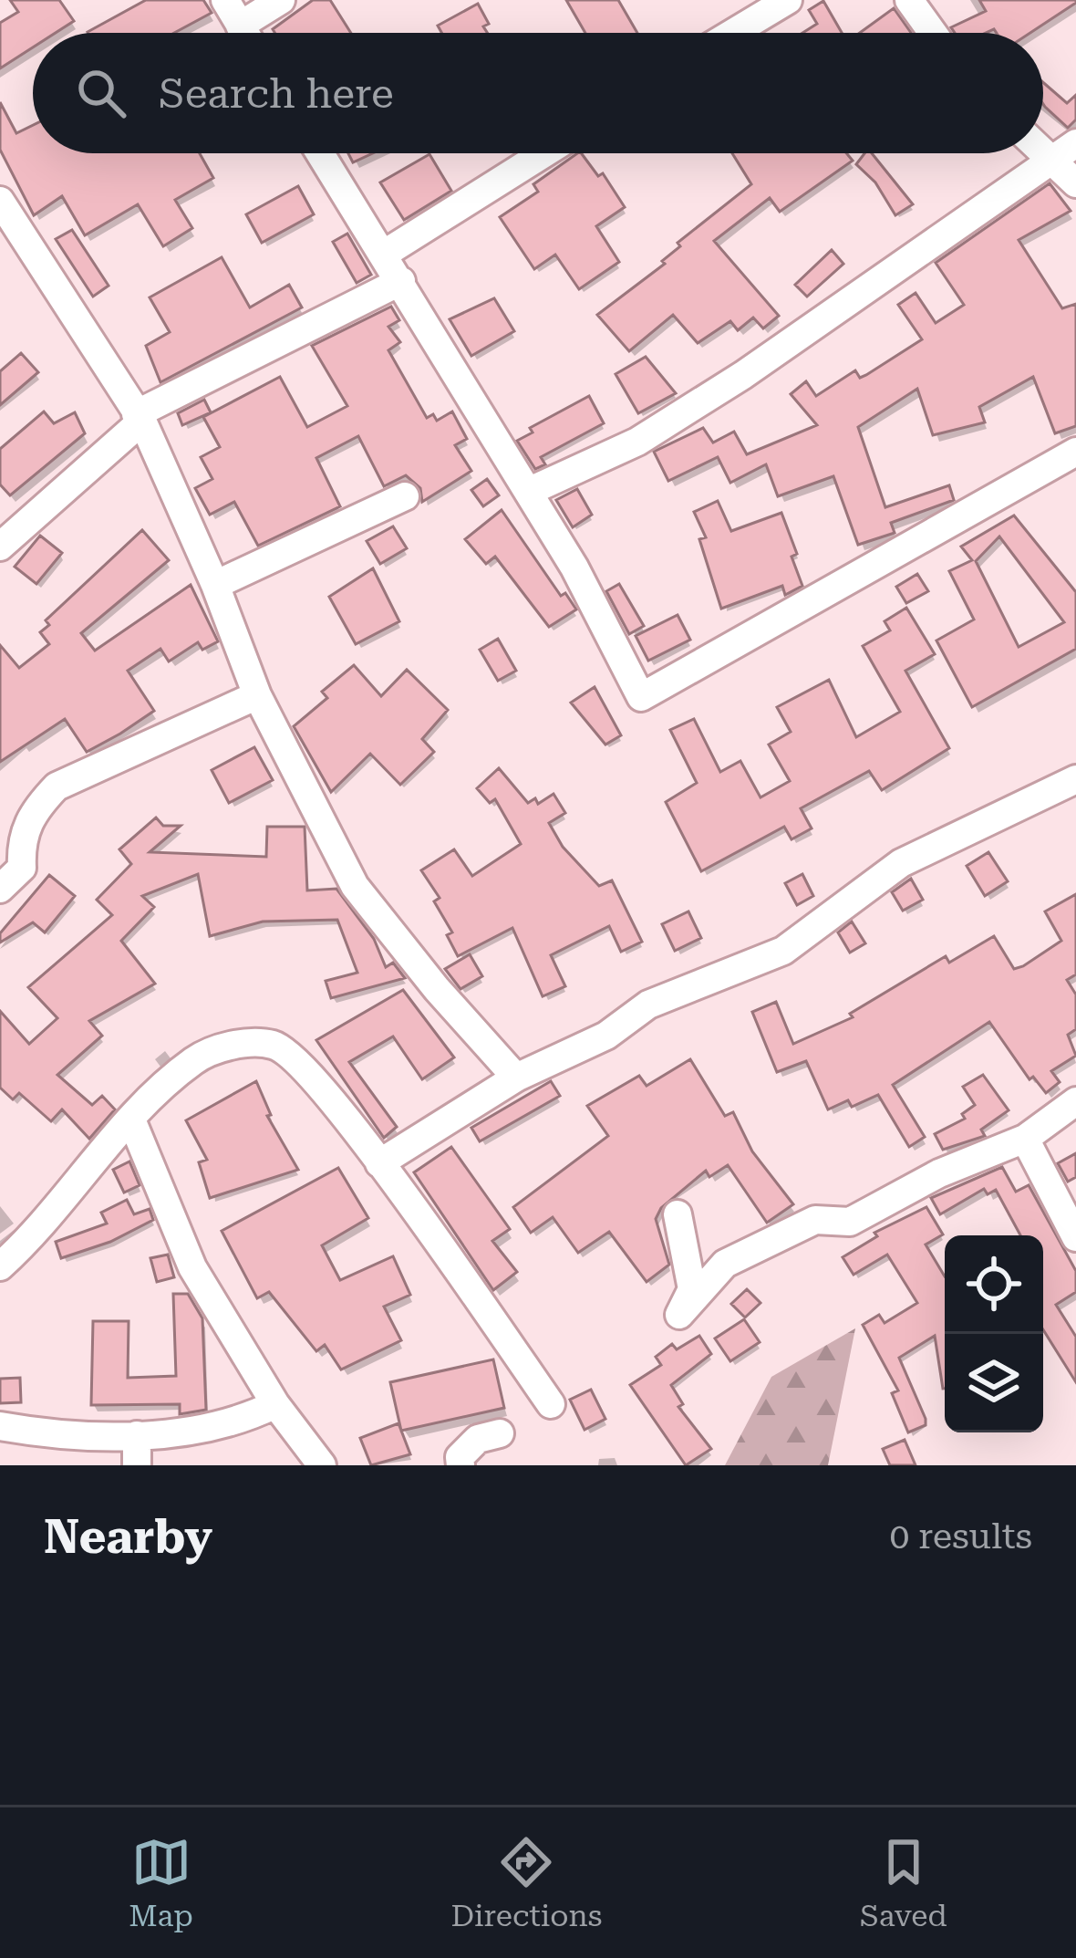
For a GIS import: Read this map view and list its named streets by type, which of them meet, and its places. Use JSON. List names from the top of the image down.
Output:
{
  "page": {
    "search": "Search here",
    "heading": ["Nearby", "0 results"],
    "nav": ["Map", "Directions", "Saved"]
  }
}
